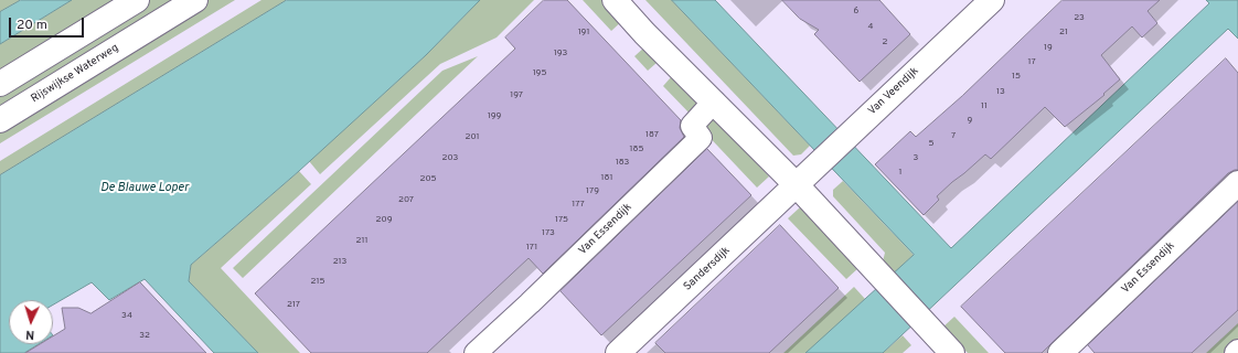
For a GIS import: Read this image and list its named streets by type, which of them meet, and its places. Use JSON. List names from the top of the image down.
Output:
{
  "streets": {
    "street": [
      "Rijswijkse Waterweg",
      "Van Veendijk",
      "Van Essendijk",
      "Sandersdijk"
    ]
  },
  "crossings": [
    ["Van Veendijk", "Sandersdijk"]
  ],
  "water": ["De Blauwe Loper"],
  "house_numbers": [
    "6",
    "23",
    "4",
    "191",
    "21",
    "2",
    "19",
    "193",
    "17",
    "195",
    "15",
    "13",
    "197",
    "11",
    "199",
    "9",
    "187",
    "7",
    "201",
    "5",
    "185",
    "203",
    "3",
    "183",
    "1",
    "181",
    "205",
    "179",
    "207",
    "177",
    "209",
    "175",
    "173",
    "211",
    "171",
    "213",
    "215",
    "217",
    "34",
    "32"
  ],
  "scale_bar": "20 m",
  "north": "bottom"
}
